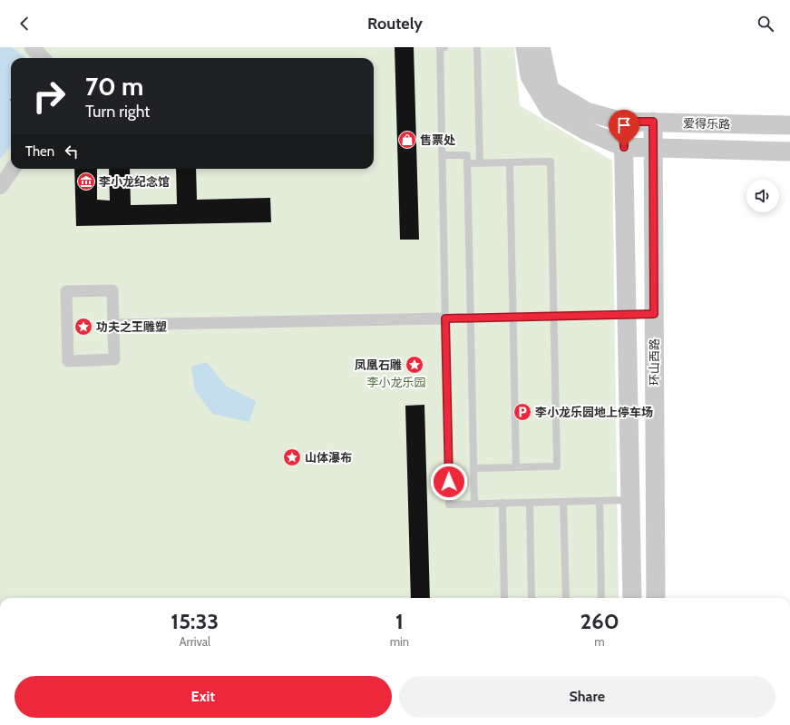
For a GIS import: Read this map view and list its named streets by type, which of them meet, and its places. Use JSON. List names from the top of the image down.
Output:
{
  "streets": {
    "street": ["爱得乐路", "环山西路"]
  },
  "crossings": [
    ["爱得乐路", "环山西路"]
  ],
  "parks": ["李小龙乐园"],
  "places": {
    "shop": ["售票处"],
    "museum": ["李小龙纪念馆"],
    "place": ["功夫之王雕塑", "凤凰石雕", "山体瀑布"],
    "parking": ["李小龙乐园地上停车场"]
  },
  "page": {
    "header": "Routely",
    "turn": ["70 m", "Turn right"],
    "then": "Then",
    "eta": [
      "15:33",
      "Arrival",
      "1",
      "min",
      "260",
      "m"
    ],
    "buttons": ["Exit", "Share"]
  }
}
